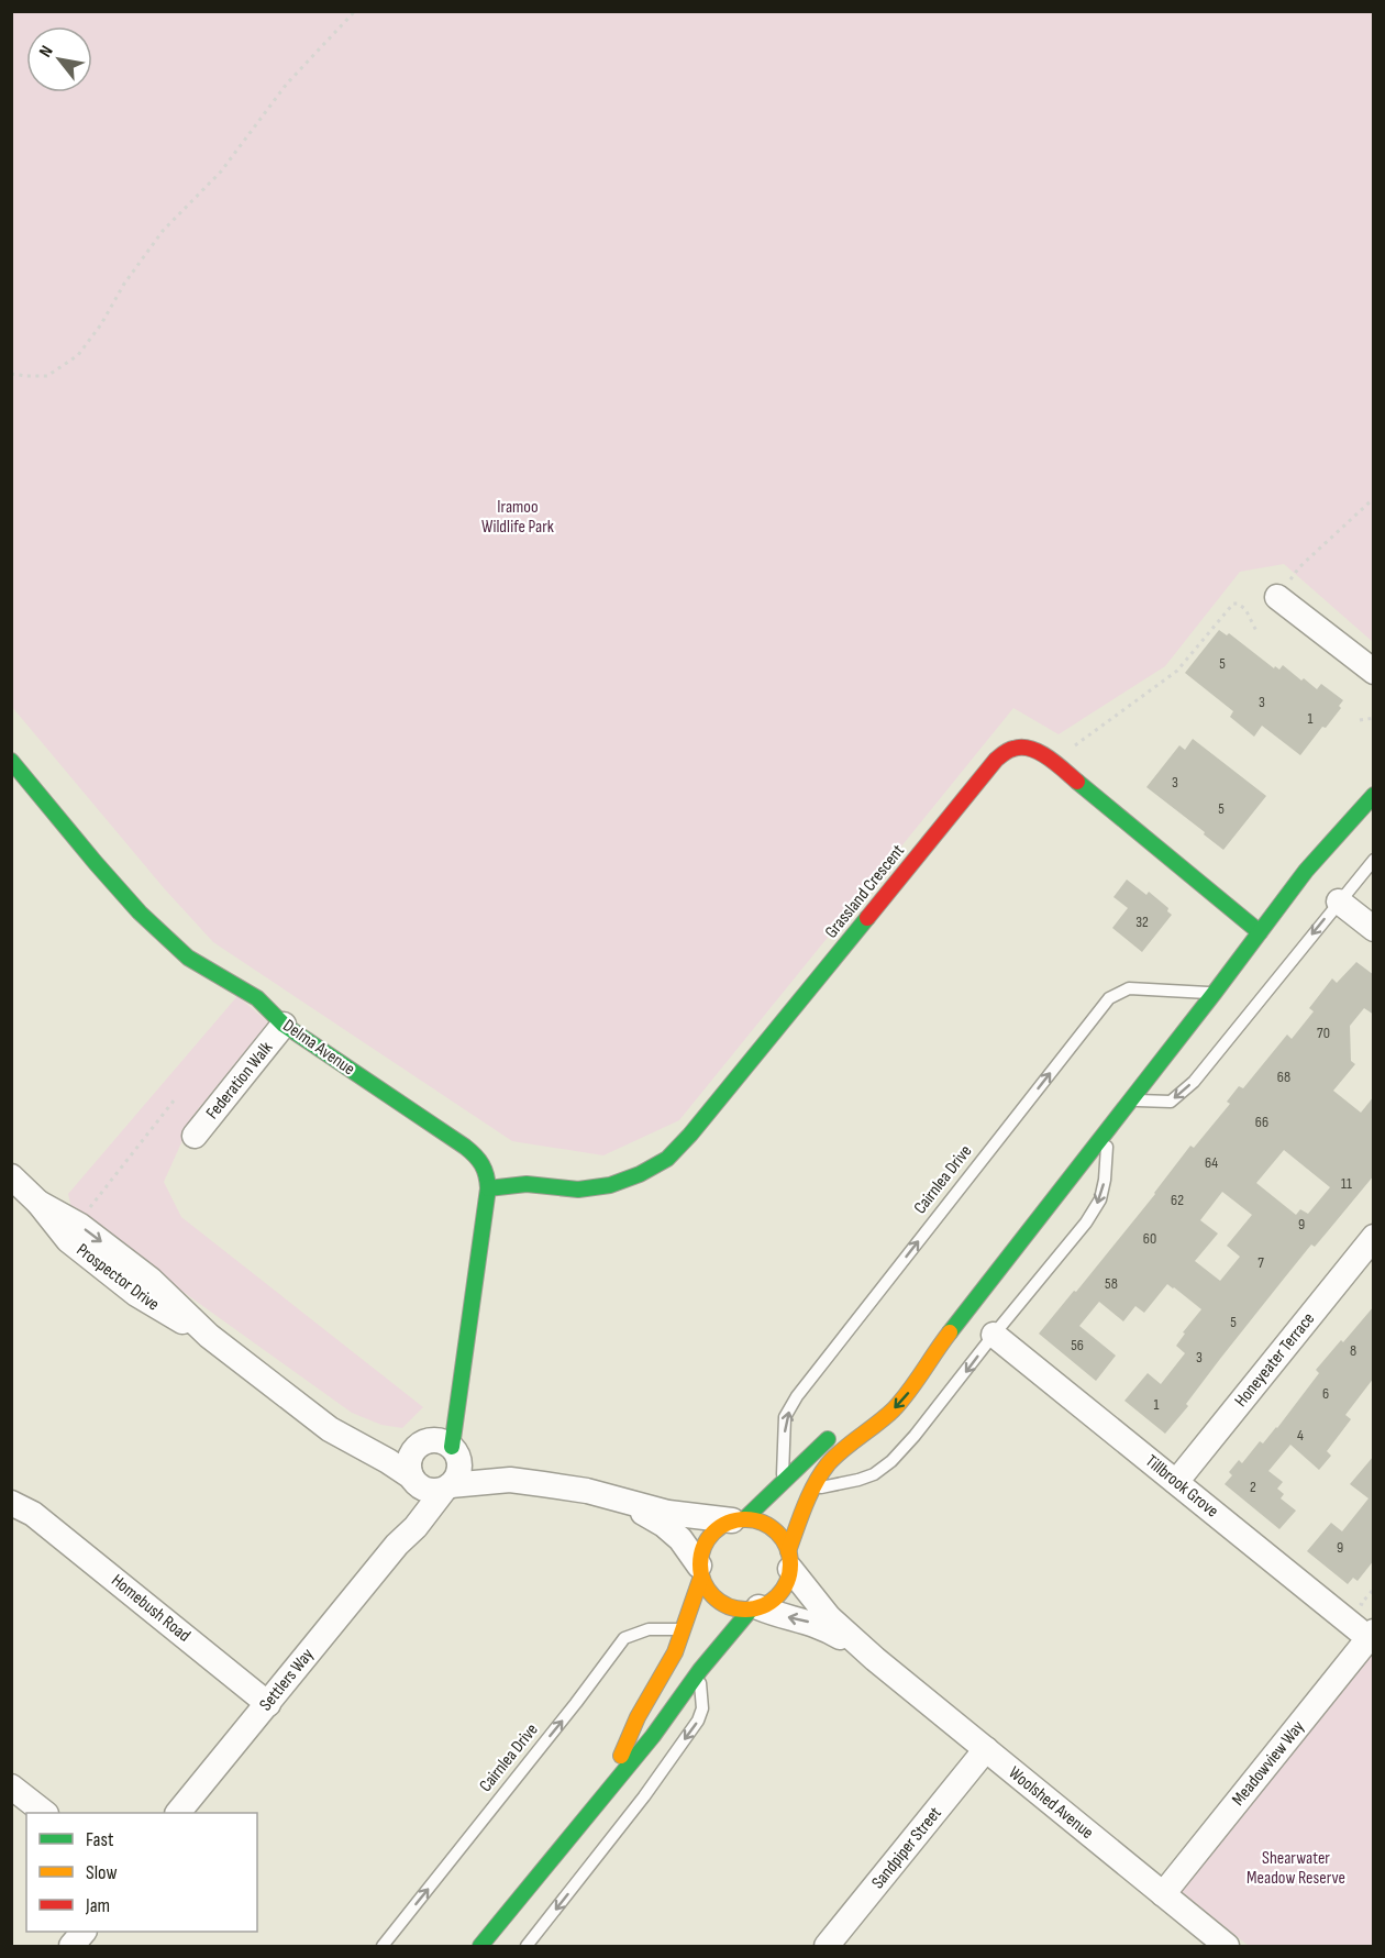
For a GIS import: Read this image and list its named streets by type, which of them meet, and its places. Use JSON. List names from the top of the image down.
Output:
{
  "streets": {
    "street": [
      "Grassland Crescent",
      "Delma Avenue",
      "Federation Walk",
      "Prospector Drive",
      "Honeyeater Terrace",
      "Tillbrook Grove",
      "Homebush Road",
      "Settlers Way",
      "Meadowview Way",
      "Woolshed Avenue",
      "Sandpiper Street"
    ],
    "lane": ["Cairnlea Drive"]
  },
  "crossings": [
    ["Grassland Crescent", "Delma Avenue"],
    ["Delma Avenue", "Federation Walk"],
    ["Delma Avenue", "Prospector Drive"],
    ["Delma Avenue", "Settlers Way"],
    ["Prospector Drive", "Settlers Way"],
    ["Honeyeater Terrace", "Tillbrook Grove"],
    ["Tillbrook Grove", "Meadowview Way"],
    ["Homebush Road", "Settlers Way"],
    ["Meadowview Way", "Woolshed Avenue"],
    ["Woolshed Avenue", "Sandpiper Street"]
  ],
  "one_way": ["Cairnlea Drive"],
  "parks": ["Iramoo Wildlife Park", "Shearwater Meadow Reserve"],
  "house_numbers": [
    "5",
    "3",
    "1",
    "3",
    "5",
    "32",
    "70",
    "68",
    "66",
    "64",
    "11",
    "62",
    "9",
    "60",
    "7",
    "58",
    "5",
    "56",
    "8",
    "3",
    "6",
    "1",
    "4",
    "2",
    "9"
  ],
  "legend": ["Fast", "Slow", "Jam"],
  "north": "top left"
}
